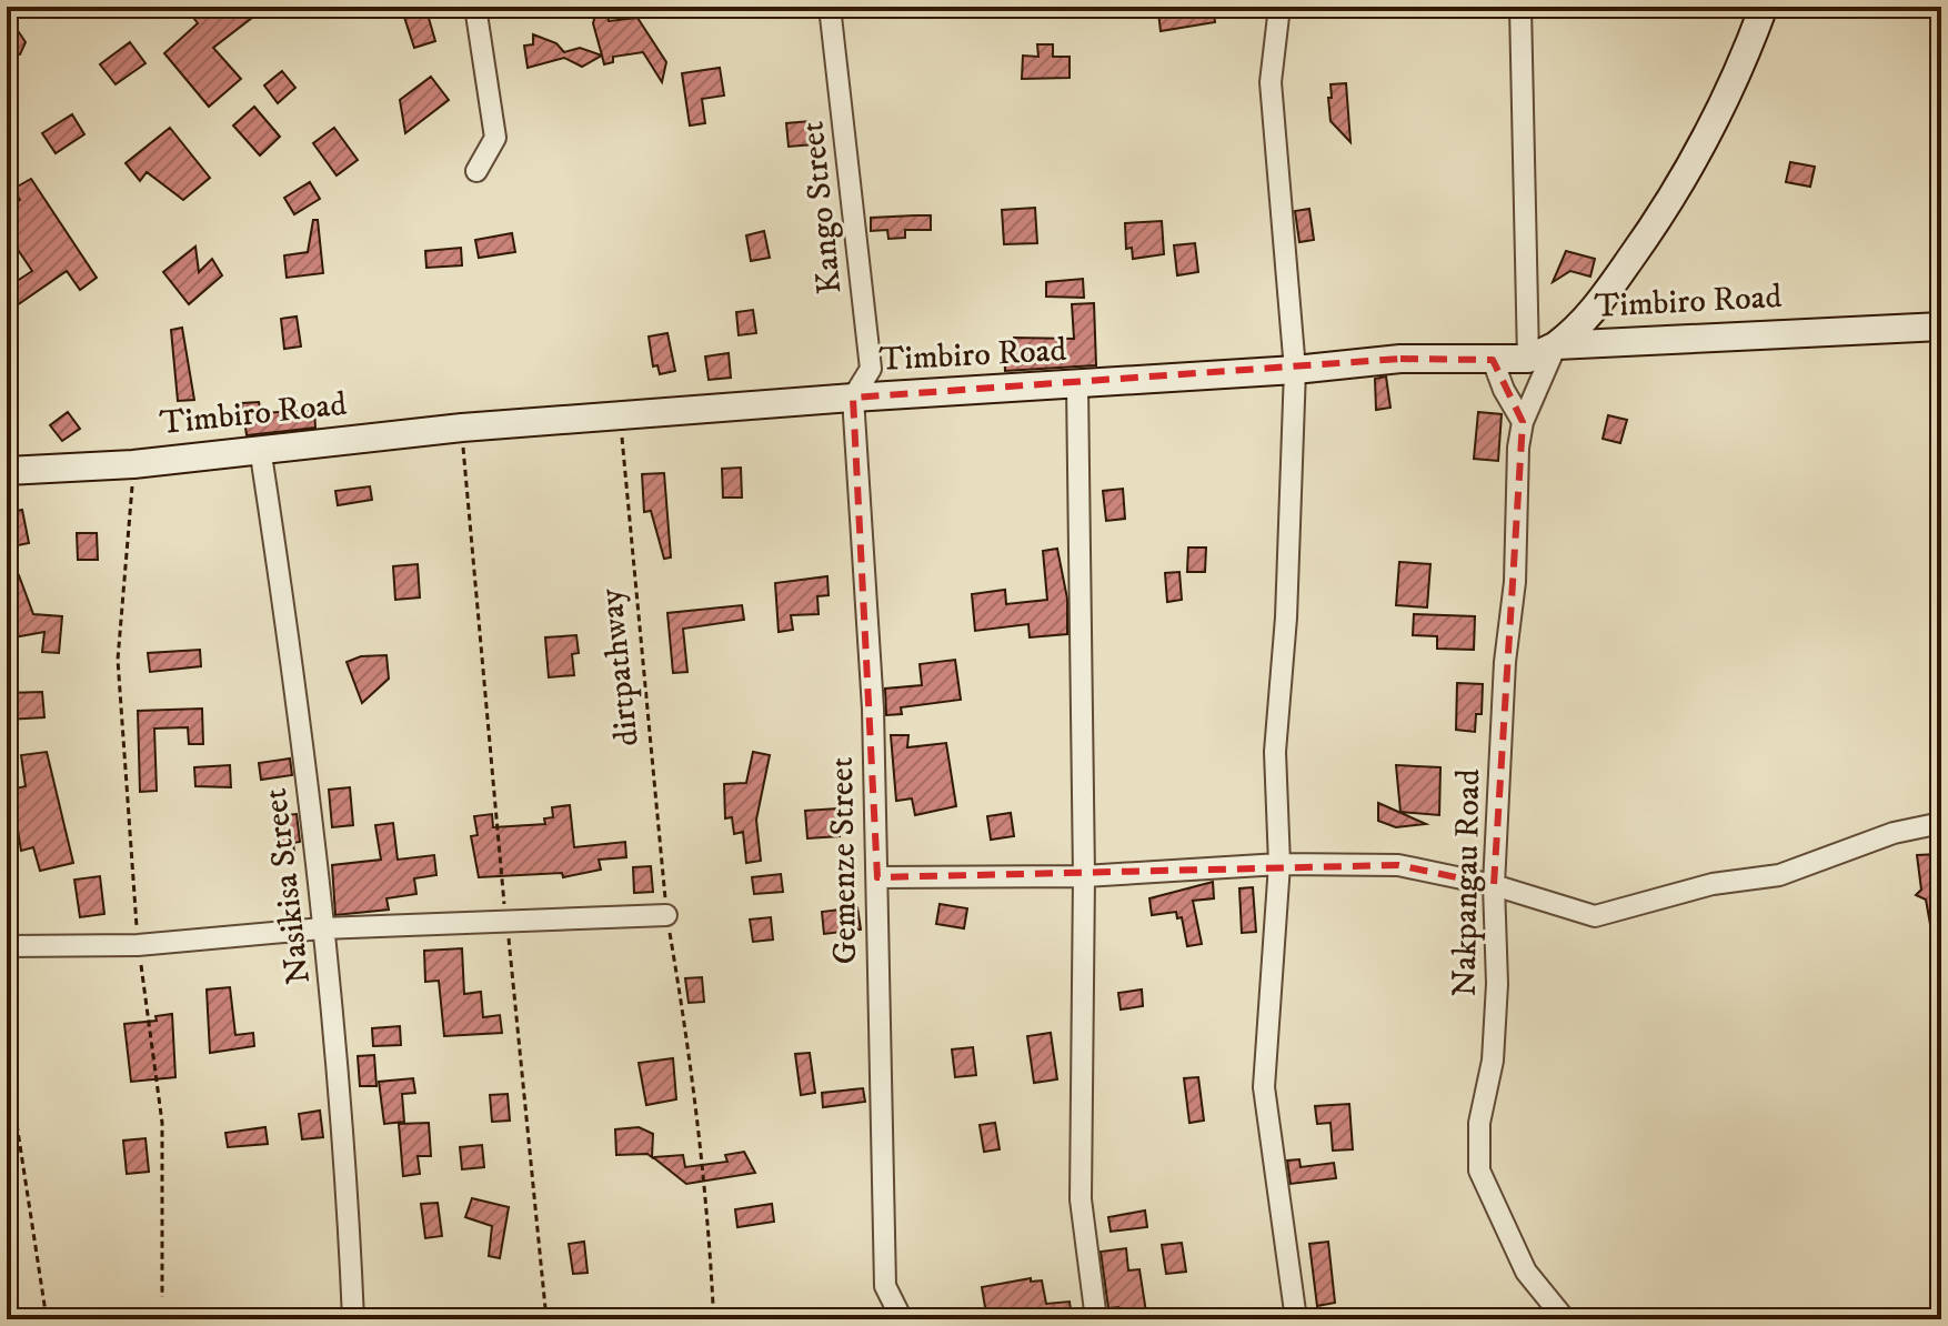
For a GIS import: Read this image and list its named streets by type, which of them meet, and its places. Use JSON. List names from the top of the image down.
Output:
{
  "streets": {
    "main road": ["Timbiro Road"],
    "street": [
      "Kango Street",
      "Gemenze Street",
      "Nakpangau Road",
      "Nasikisa Street"
    ],
    "path": ["dirtpathway"]
  },
  "crossings": [
    ["Kango Street", "Timbiro Road"],
    ["Kango Street", "Gemenze Street"],
    ["Timbiro Road", "dirtpathway"],
    ["Timbiro Road", "Gemenze Street"],
    ["Timbiro Road", "Nakpangau Road"],
    ["Timbiro Road", "Nasikisa Street"]
  ]
}
